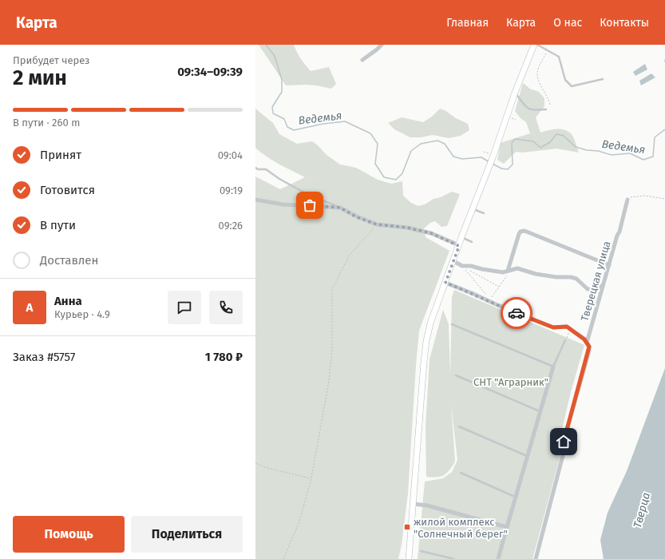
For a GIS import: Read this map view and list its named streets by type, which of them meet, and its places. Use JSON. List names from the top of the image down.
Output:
{
  "streets": {
    "street": ["Тверецкая улица"]
  },
  "water": ["Ведемья", "Тверца"],
  "parks": ["СНТ \"Аграрник\""],
  "places": {
    "transit": ["жилой комплекс \"Солнечный берег\""]
  },
  "page": {
    "header": "Карта",
    "nav": [
      "Главная",
      "Карта",
      "О нас",
      "Контакты"
    ],
    "heading": ["2 мин", "Прибудет через", "09:34–09:39"],
    "panel": [
      "Анна",
      "Курьер · 4.9",
      "Заказ #5757",
      "1 780 ₽"
    ],
    "bar": "В пути · 260 m",
    "list": [
      ["Принят", "09:04"],
      ["Готовится", "09:19"],
      ["В пути", "09:26"],
      "Доставлен"
    ],
    "round": "А",
    "buttons": ["Помощь", "Поделиться"]
  }
}
